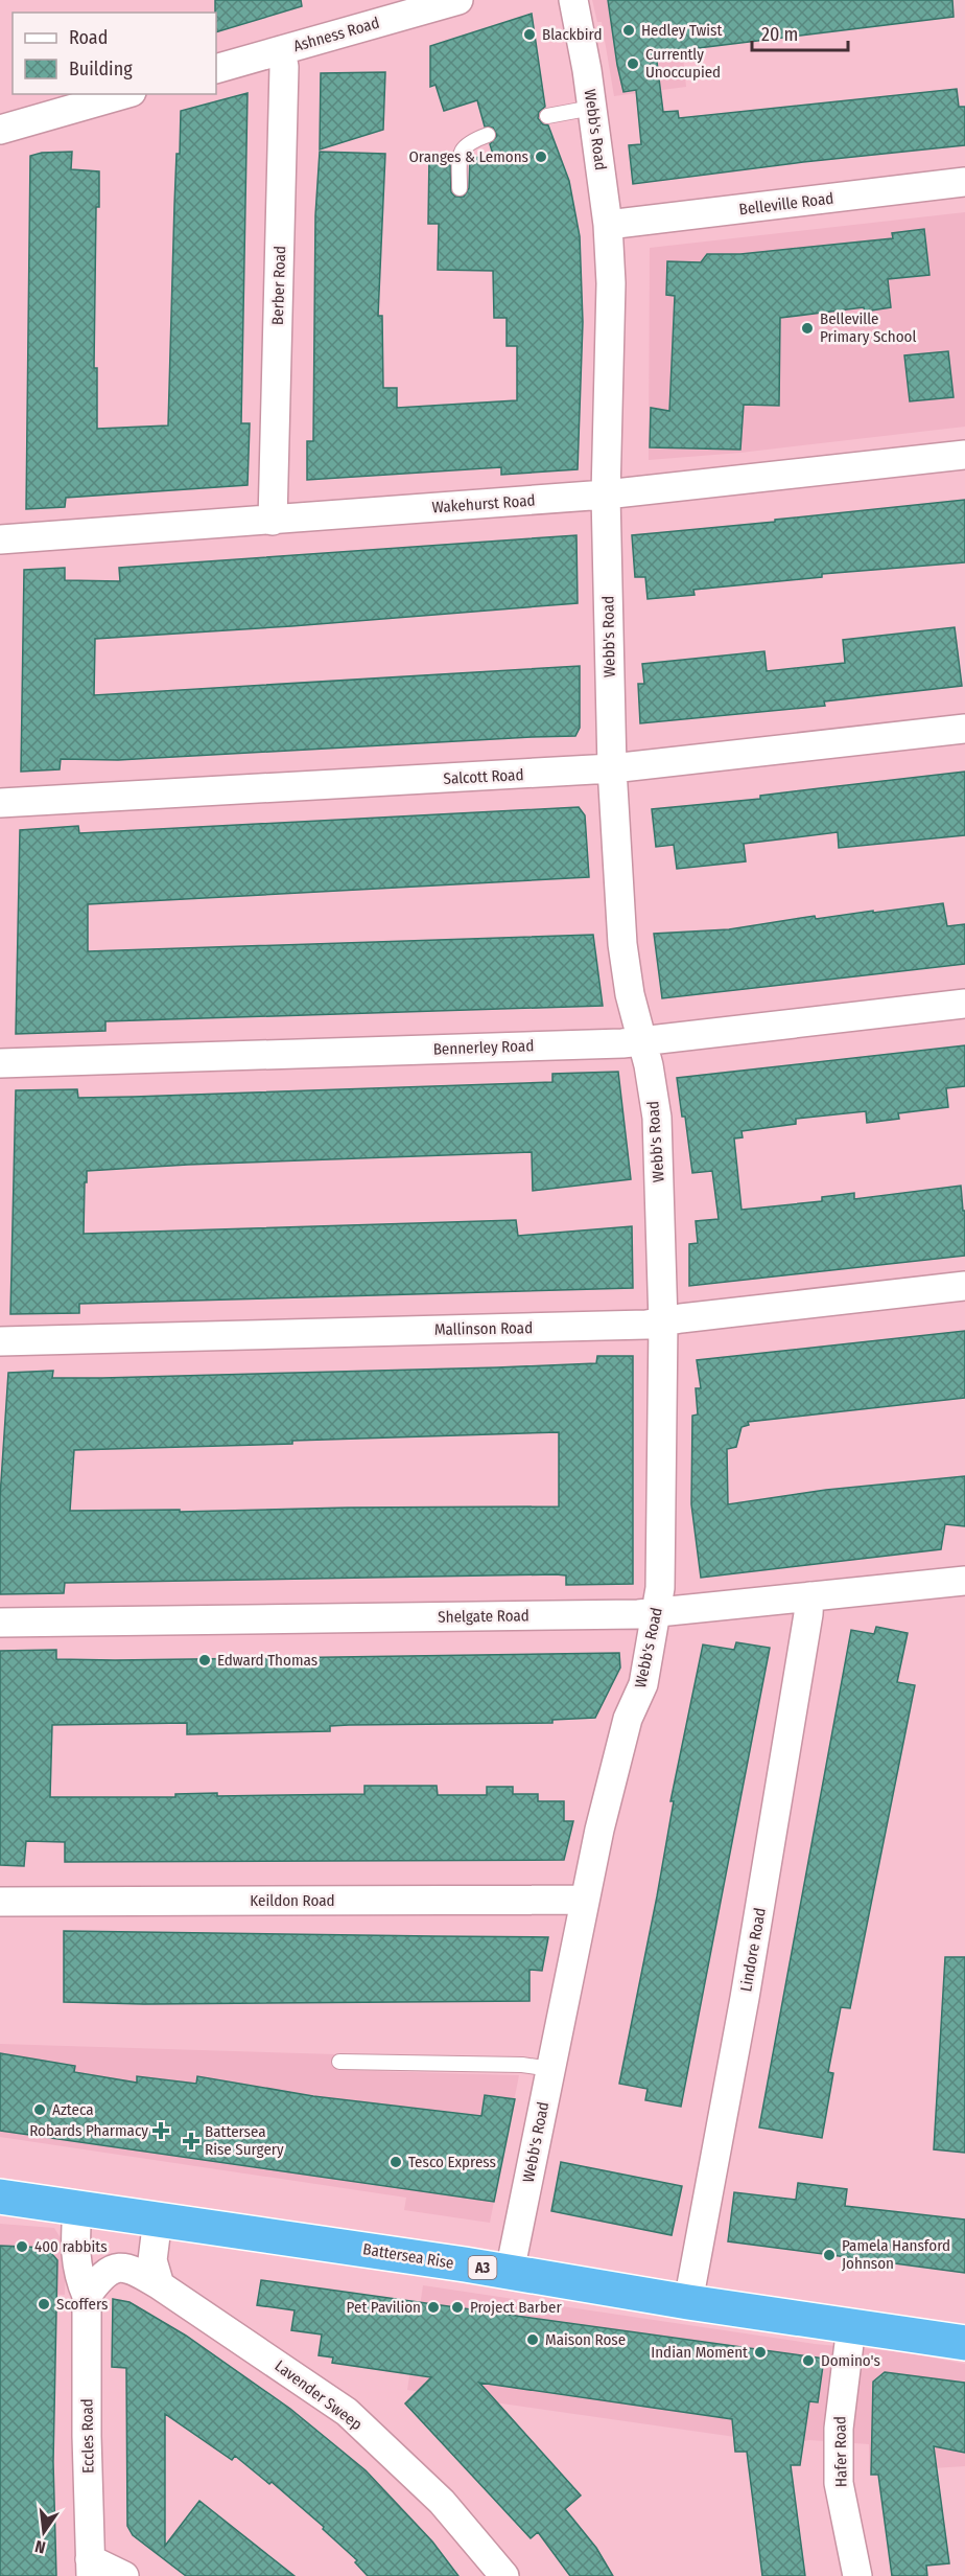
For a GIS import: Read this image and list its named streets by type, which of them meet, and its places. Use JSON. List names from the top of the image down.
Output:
{
  "streets": {
    "highway": ["Battersea Rise", "A3"],
    "street": [
      "Ashness Road",
      "Webb's Road",
      "Belleville Road",
      "Berber Road",
      "Wakehurst Road",
      "Salcott Road",
      "Bennerley Road",
      "Mallinson Road",
      "Shelgate Road",
      "Keildon Road",
      "Lindore Road",
      "Lavender Sweep",
      "Eccles Road",
      "Hafer Road"
    ]
  },
  "crossings": [
    ["Ashness Road", "Berber Road"],
    ["Webb's Road", "Belleville Road"],
    ["Webb's Road", "Wakehurst Road"],
    ["Webb's Road", "Salcott Road"],
    ["Webb's Road", "Bennerley Road"],
    ["Webb's Road", "Mallinson Road"],
    ["Webb's Road", "Shelgate Road"],
    ["Webb's Road", "Keildon Road"],
    ["Webb's Road", "Battersea Rise"],
    ["Berber Road", "Wakehurst Road"],
    ["Shelgate Road", "Lindore Road"],
    ["Lindore Road", "Battersea Rise"],
    ["Battersea Rise", "Eccles Road"],
    ["Battersea Rise", "Hafer Road"]
  ],
  "places": {
    "other": [
      "Hedley Twist",
      "Blackbird",
      "Currently Unoccupied",
      "Oranges & Lemons",
      "Belleville Primary School",
      "Edward Thomas",
      "Azteca",
      "Tesco Express",
      "400 rabbits",
      "Pamela Hansford Johnson",
      "Scoffers",
      "Pet Pavilion",
      "Project Barber",
      "Maison Rose",
      "Indian Moment",
      "Domino's"
    ],
    "health": ["Robards Pharmacy", "Battersea Rise Surgery"]
  },
  "legend": ["Road", "Building"],
  "scale_bar": "20 m",
  "north": "bottom"
}
